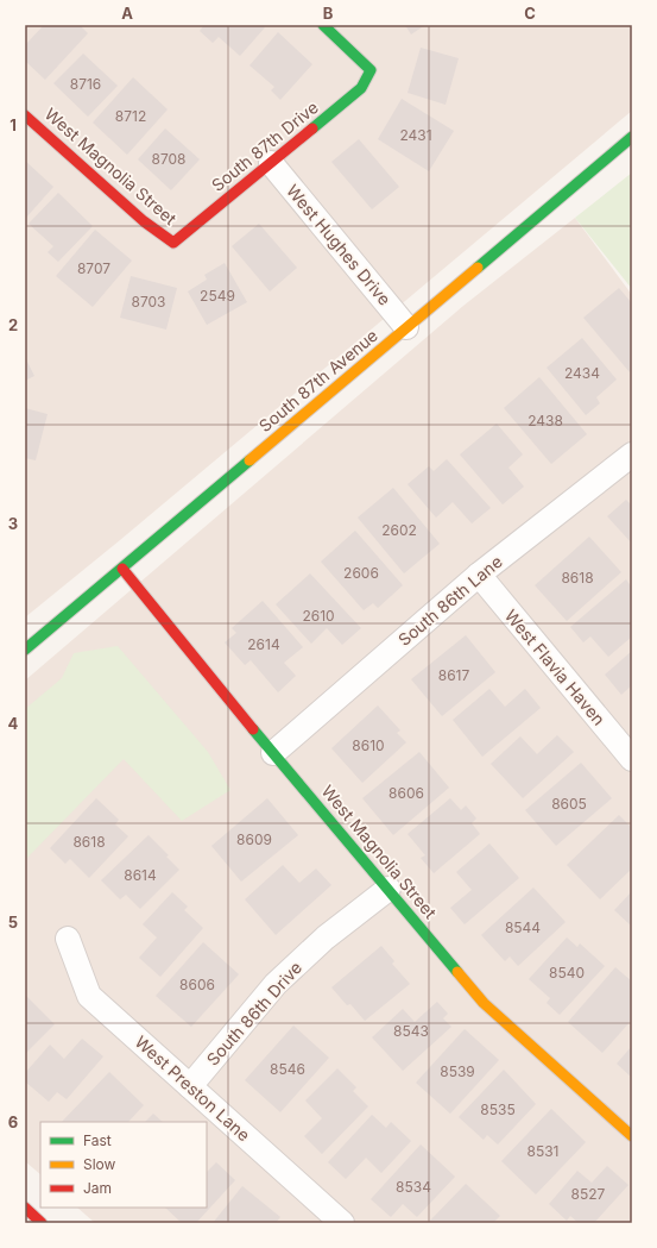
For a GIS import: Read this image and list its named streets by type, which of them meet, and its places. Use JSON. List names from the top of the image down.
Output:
{
  "streets": {
    "street": [
      "South 87th Drive",
      "West Magnolia Street",
      "West Hughes Drive",
      "South 87th Avenue",
      "South 86th Lane",
      "West Flavia Haven",
      "South 86th Drive",
      "West Preston Lane"
    ]
  },
  "crossings": [
    ["South 87th Drive", "West Magnolia Street"],
    ["South 87th Drive", "West Hughes Drive"],
    ["West Magnolia Street", "South 87th Avenue"],
    ["West Magnolia Street", "South 86th Lane"],
    ["West Magnolia Street", "South 86th Drive"],
    ["West Hughes Drive", "South 87th Avenue"],
    ["South 86th Lane", "West Flavia Haven"],
    ["South 86th Drive", "West Preston Lane"]
  ],
  "house_numbers": [
    "8716",
    "8712",
    "2431",
    "8708",
    "8707",
    "2549",
    "8703",
    "2434",
    "2438",
    "2602",
    "2606",
    "8618",
    "2610",
    "2614",
    "8617",
    "8610",
    "8606",
    "8605",
    "8609",
    "8618",
    "8614",
    "8544",
    "8540",
    "8606",
    "8543",
    "8546",
    "8539",
    "8535",
    "8531",
    "8534",
    "8527"
  ],
  "legend": ["Fast", "Slow", "Jam"],
  "grid": {
    "columns": ["A", "B", "C"],
    "rows": [
      "1",
      "2",
      "3",
      "4",
      "5",
      "6"
    ]
  }
}
